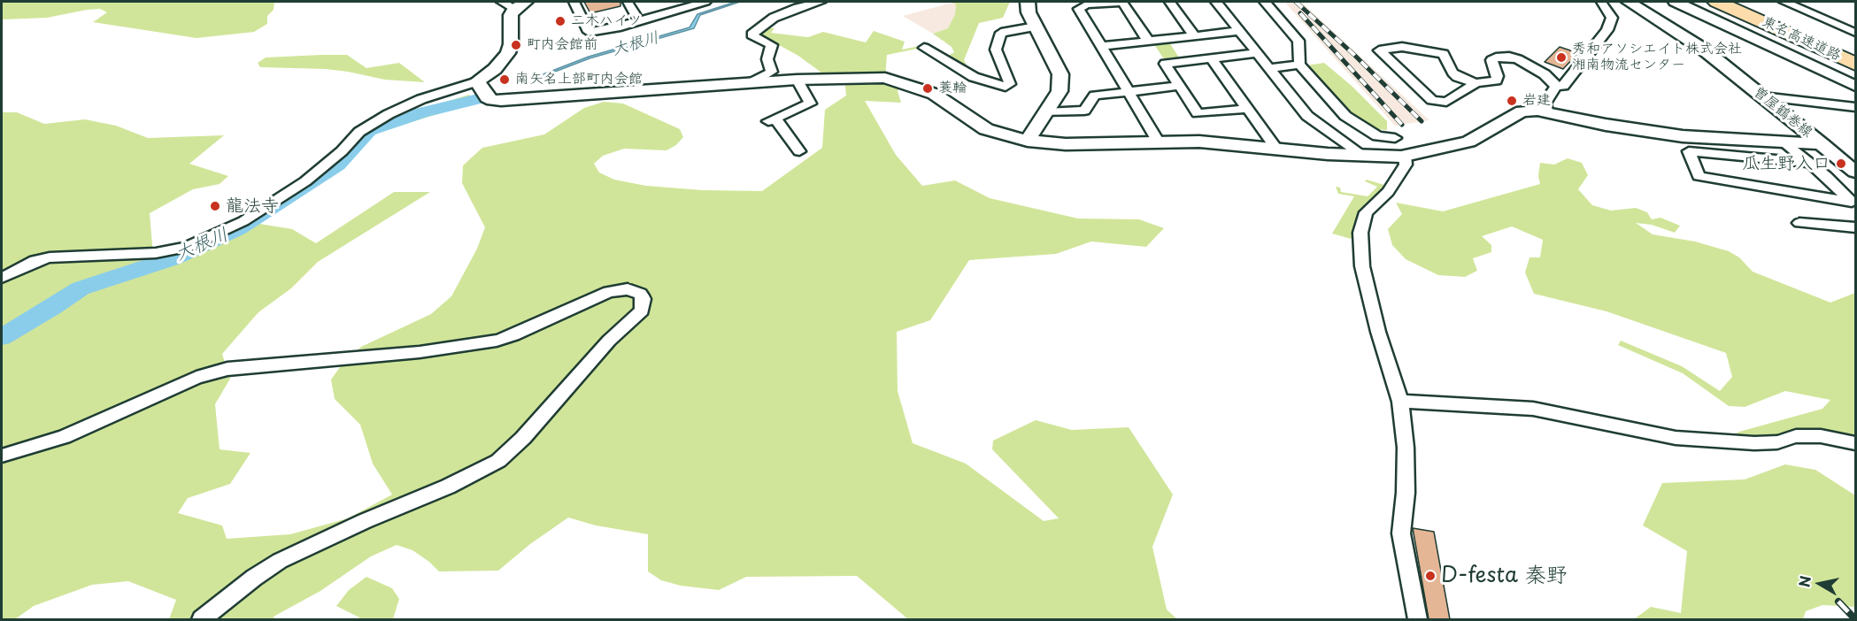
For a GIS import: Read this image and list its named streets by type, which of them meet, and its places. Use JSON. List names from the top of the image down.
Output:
{
  "streets": {
    "highway": ["東名高速道路"],
    "street": ["曽屋鶴巻線"]
  },
  "water": ["大根川"],
  "places": [
    "二木ハイツ",
    "町内会館前",
    "秀和アソシエイト株式会社 湘南物流センター",
    "南矢名上部町内会館",
    "蓑輪",
    "岩建",
    "瓜生野入口",
    "龍法寺",
    "D-festa 秦野"
  ],
  "north": "left"
}
